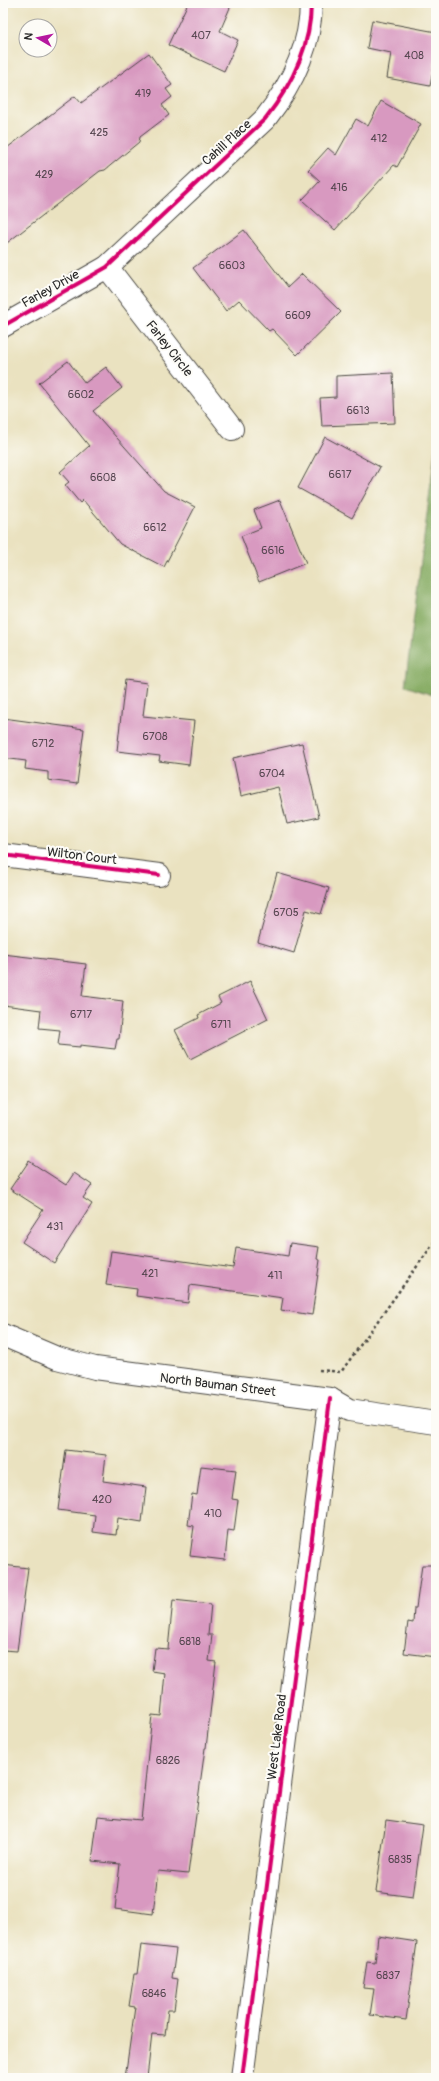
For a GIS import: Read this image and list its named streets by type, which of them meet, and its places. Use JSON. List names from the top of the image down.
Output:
{
  "streets": {
    "street": [
      "Cahill Place",
      "Farley Drive",
      "Farley Circle",
      "Wilton Court",
      "North Bauman Street",
      "West Lake Road"
    ]
  },
  "crossings": [
    ["Cahill Place", "Farley Drive"],
    ["Cahill Place", "Farley Circle"],
    ["Farley Drive", "Farley Circle"],
    ["North Bauman Street", "West Lake Road"]
  ],
  "house_numbers": [
    "407",
    "408",
    "419",
    "425",
    "412",
    "429",
    "416",
    "6603",
    "6609",
    "6602",
    "6613",
    "6617",
    "6608",
    "6612",
    "6616",
    "6708",
    "6712",
    "6704",
    "6705",
    "6717",
    "6711",
    "431",
    "421",
    "411",
    "420",
    "410",
    "6818",
    "6826",
    "6835",
    "6837",
    "6846"
  ],
  "north": "left"
}
